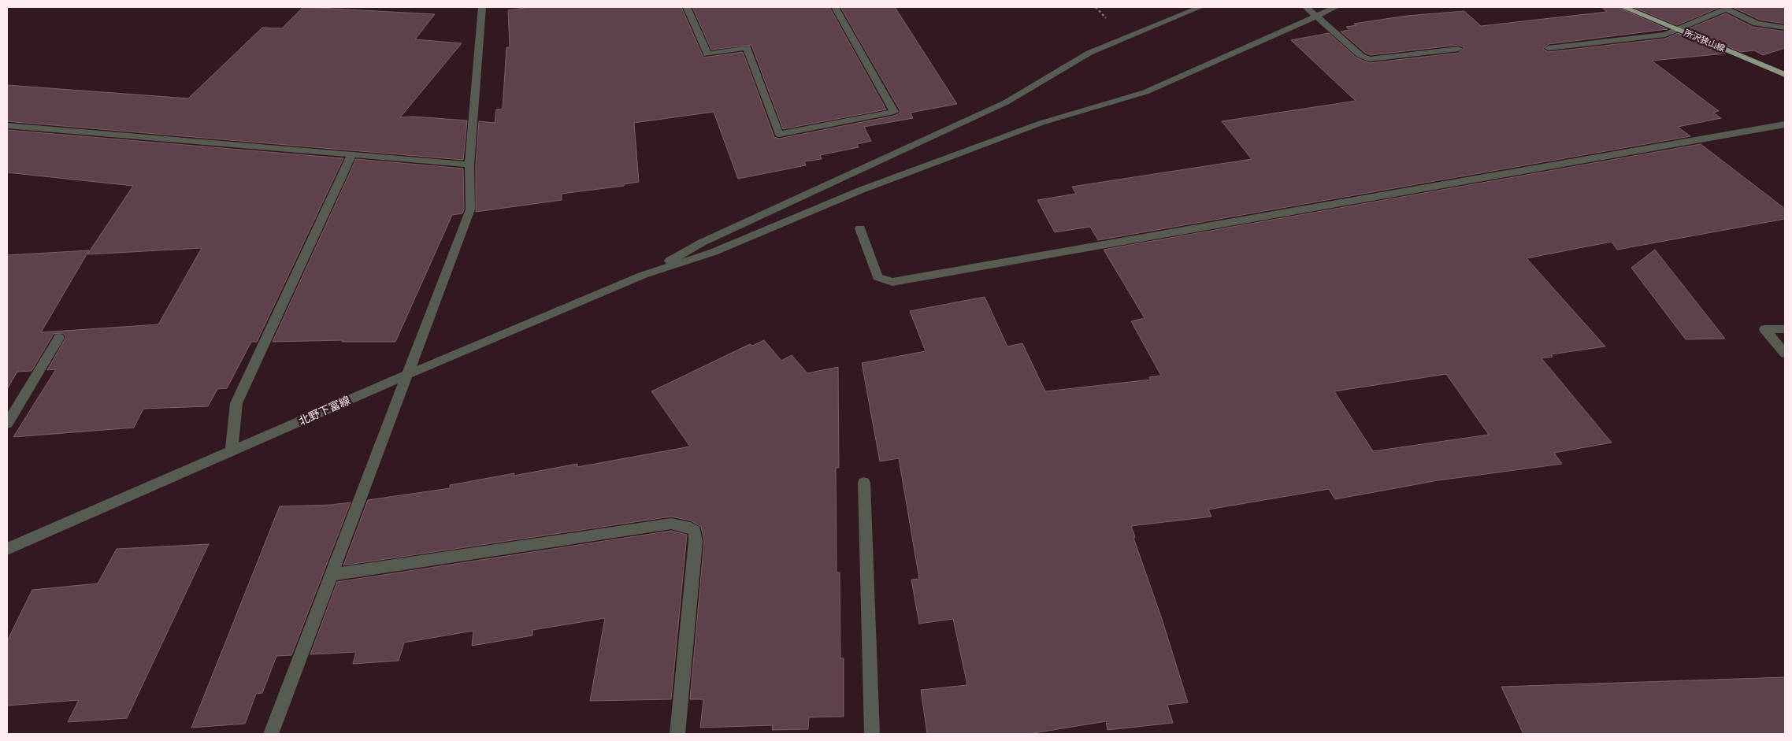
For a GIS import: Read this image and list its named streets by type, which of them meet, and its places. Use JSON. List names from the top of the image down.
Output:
{
  "streets": {
    "main road": ["所沢狭山線"],
    "street": ["北野下富線"]
  }
}
